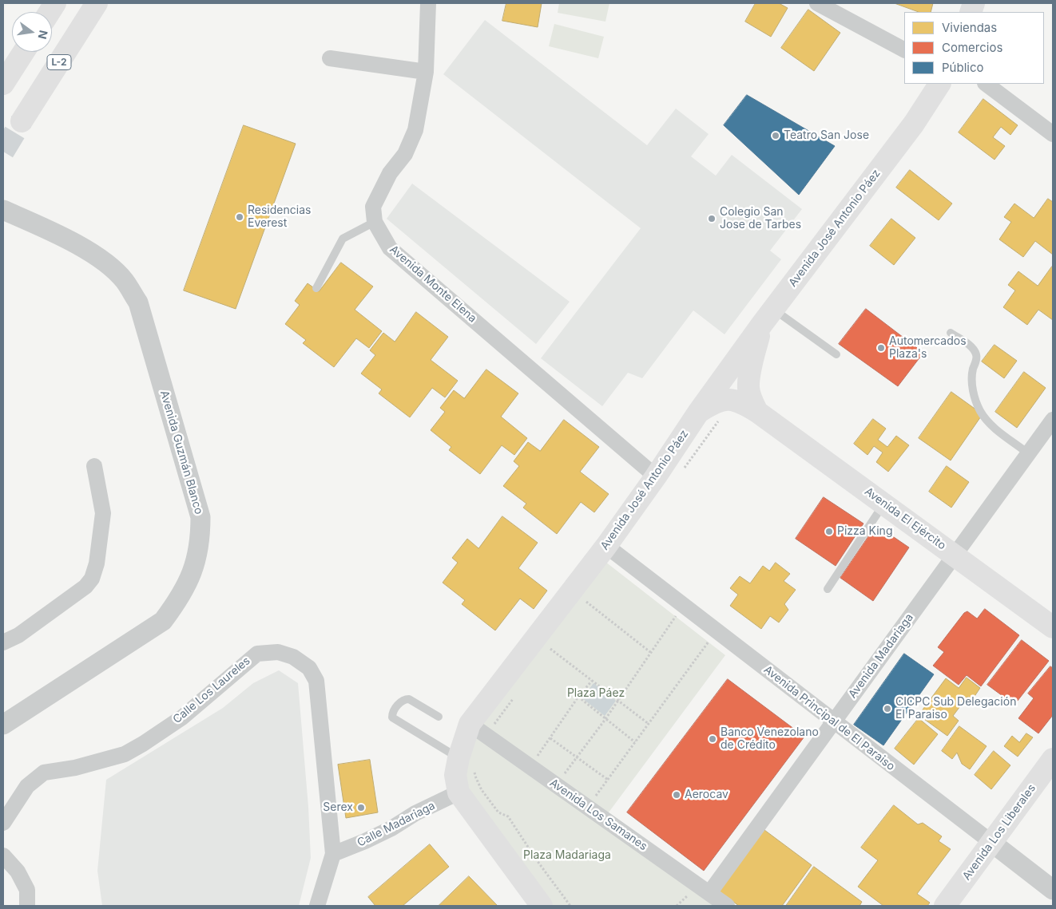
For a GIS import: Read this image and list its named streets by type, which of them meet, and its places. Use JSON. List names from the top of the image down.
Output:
{
  "streets": {
    "main road": [
      "L-2",
      "Avenida José Antonio Páez",
      "Avenida El Ejército",
      "Avenida Los Liberales"
    ],
    "street": [
      "Avenida Monte Elena",
      "Avenida Guzmán Blanco",
      "Avenida Madariaga",
      "Calle Los Laureles",
      "Avenida Principal de El Paraiso",
      "Avenida Los Samanes",
      "Calle Madariaga"
    ]
  },
  "crossings": [
    ["Avenida José Antonio Páez", "Avenida Monte Elena"],
    ["Avenida José Antonio Páez", "Avenida El Ejército"],
    ["Avenida José Antonio Páez", "Avenida Principal de El Paraiso"],
    ["Avenida José Antonio Páez", "Avenida Los Samanes"],
    ["Avenida José Antonio Páez", "Calle Madariaga"],
    ["Avenida El Ejército", "Avenida Madariaga"],
    ["Avenida Madariaga", "Avenida Principal de El Paraiso"],
    ["Avenida Madariaga", "Avenida Los Samanes"],
    ["Calle Los Laureles", "Calle Madariaga"],
    ["Avenida Principal de El Paraiso", "Avenida Los Liberales"]
  ],
  "parks": ["Plaza Páez", "Plaza Madariaga"],
  "places": [
    "Teatro San Jose",
    "Residencias Everest",
    "Colegio San Jose de Tarbes",
    "Automercados Plaza's",
    "Pizza King",
    "CICPC Sub Delegación El Paraiso",
    "Banco Venezolano de Crédito",
    "Aerocav",
    "Serex"
  ],
  "legend": ["Viviendas", "Comercios", "Público"],
  "north": "right"
}
